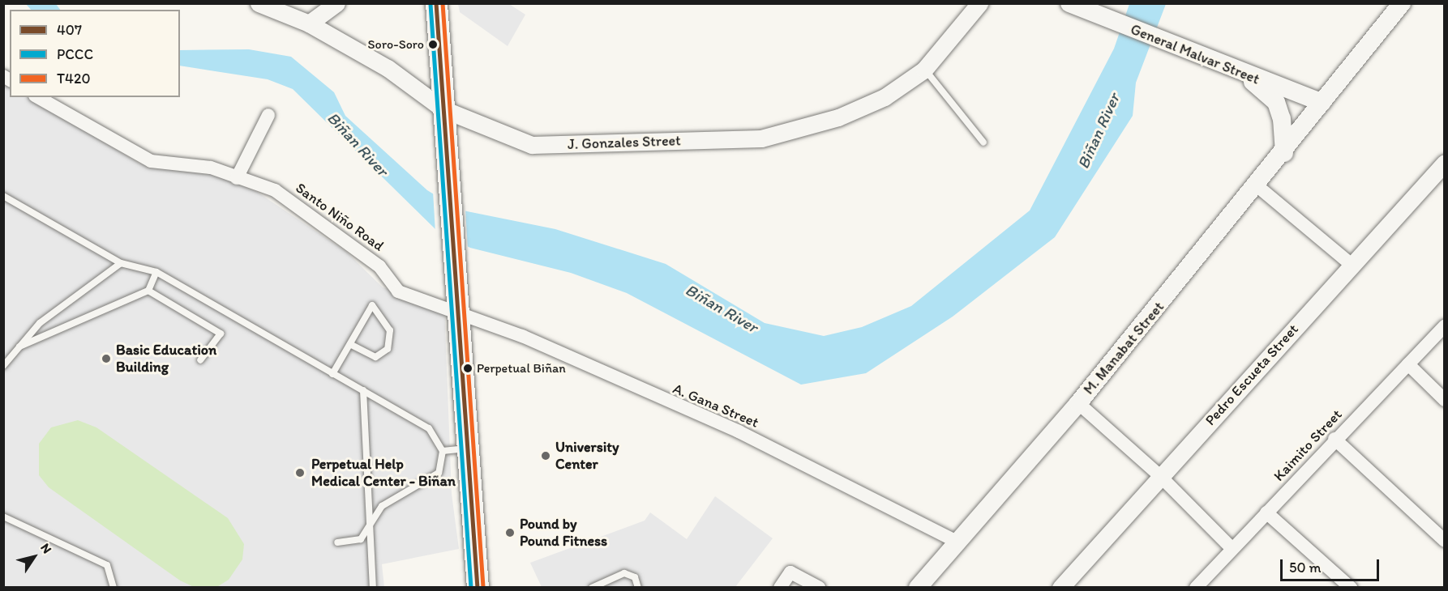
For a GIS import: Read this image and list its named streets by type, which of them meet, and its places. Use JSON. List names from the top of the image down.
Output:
{
  "streets": {
    "main road": ["General Malvar Street", "M. Manabat Street"],
    "street": [
      "J. Gonzales Street",
      "Santo Niño Road",
      "Pedro Escueta Street",
      "A. Gana Street",
      "Kaimito Street"
    ]
  },
  "crossings": [
    ["General Malvar Street", "M. Manabat Street"],
    ["Santo Niño Road", "A. Gana Street"],
    ["M. Manabat Street", "A. Gana Street"]
  ],
  "water": ["Biñan River"],
  "places": [
    "Soro-Soro",
    "Basic Education Building",
    "Perpetual Biñan",
    "University Center",
    "Perpetual Help Medical Center - Biñan",
    "Pound by Pound Fitness"
  ],
  "lines": ["transit line 407", "transit line T420", "transit line PCCC"],
  "legend": ["407", "PCCC", "T420"],
  "scale_bar": "50 m",
  "north": "top right"
}
